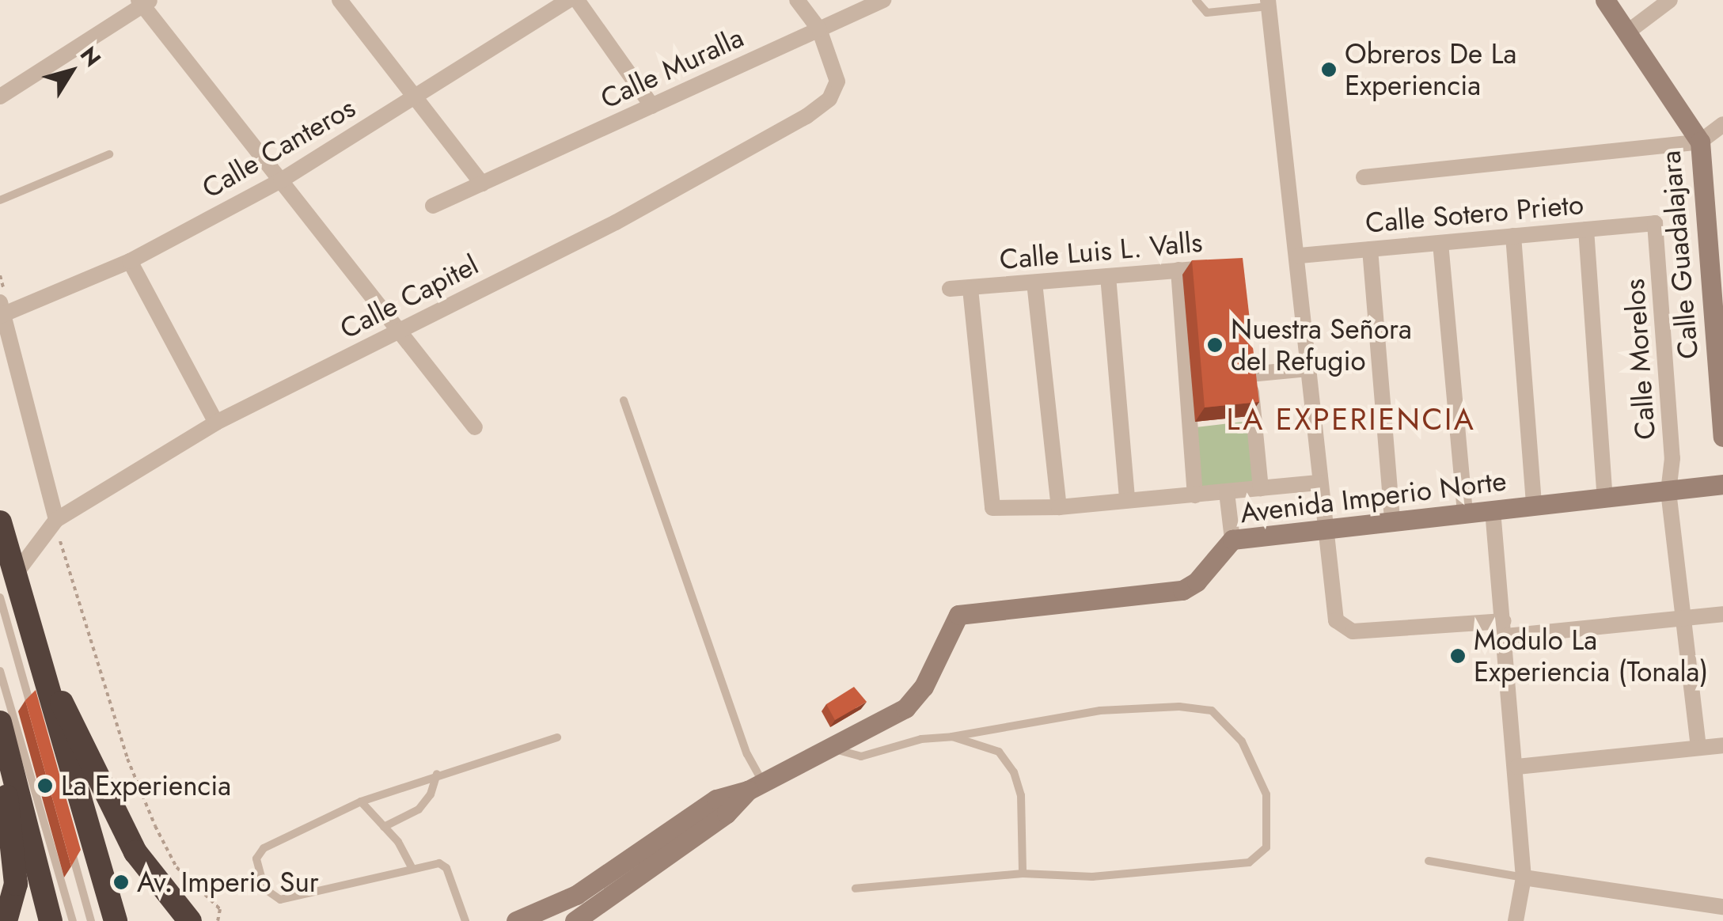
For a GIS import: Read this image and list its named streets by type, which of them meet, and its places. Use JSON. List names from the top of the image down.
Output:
{
  "streets": {
    "street": [
      "Calle Muralla",
      "Calle Canteros",
      "Calle Sotero Prieto",
      "Calle Luis L. Valls",
      "Calle Guadalajara",
      "Calle Capitel",
      "Calle Morelos",
      "Avenida Imperio Norte"
    ]
  },
  "crossings": [
    ["Calle Muralla", "Calle Capitel"],
    ["Calle Sotero Prieto", "Calle Morelos"],
    ["Calle Morelos", "Avenida Imperio Norte"]
  ],
  "districts": ["LA EXPERIENCIA"],
  "places": [
    "Obreros De La Experiencia",
    "Nuestra Señora del Refugio",
    "Modulo La Experiencia (Tonala)",
    "La Experiencia",
    "Av. Imperio Sur"
  ],
  "north": "top right"
}
